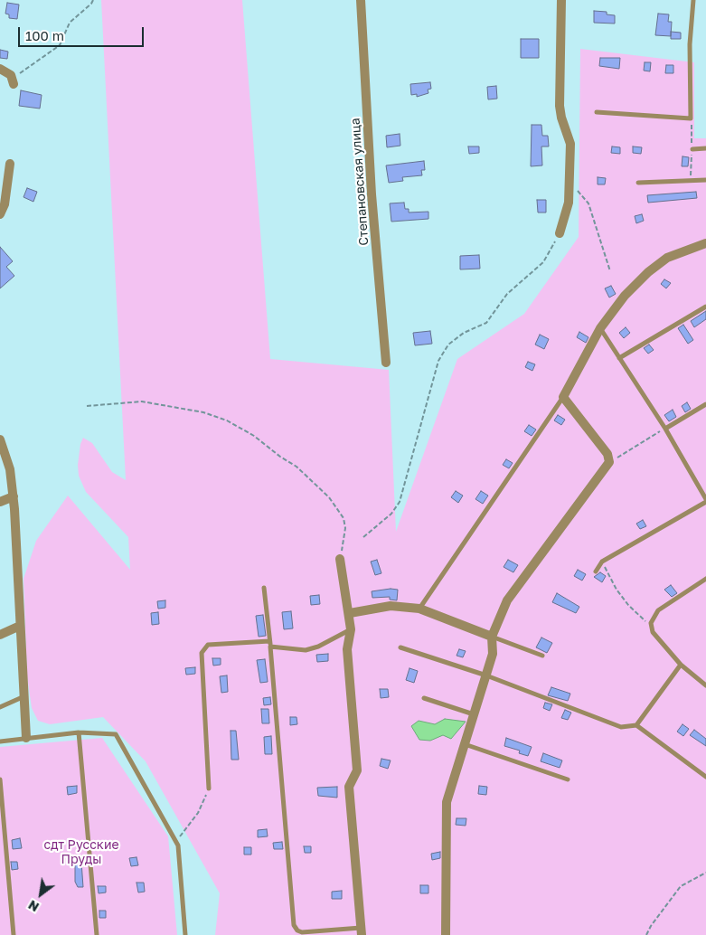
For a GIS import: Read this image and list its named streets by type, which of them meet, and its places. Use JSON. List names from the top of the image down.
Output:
{
  "streets": {
    "street": ["Степановская улица"]
  },
  "parks": ["сдт Русские Пруды"],
  "scale_bar": "100 m",
  "north": "bottom left"
}
